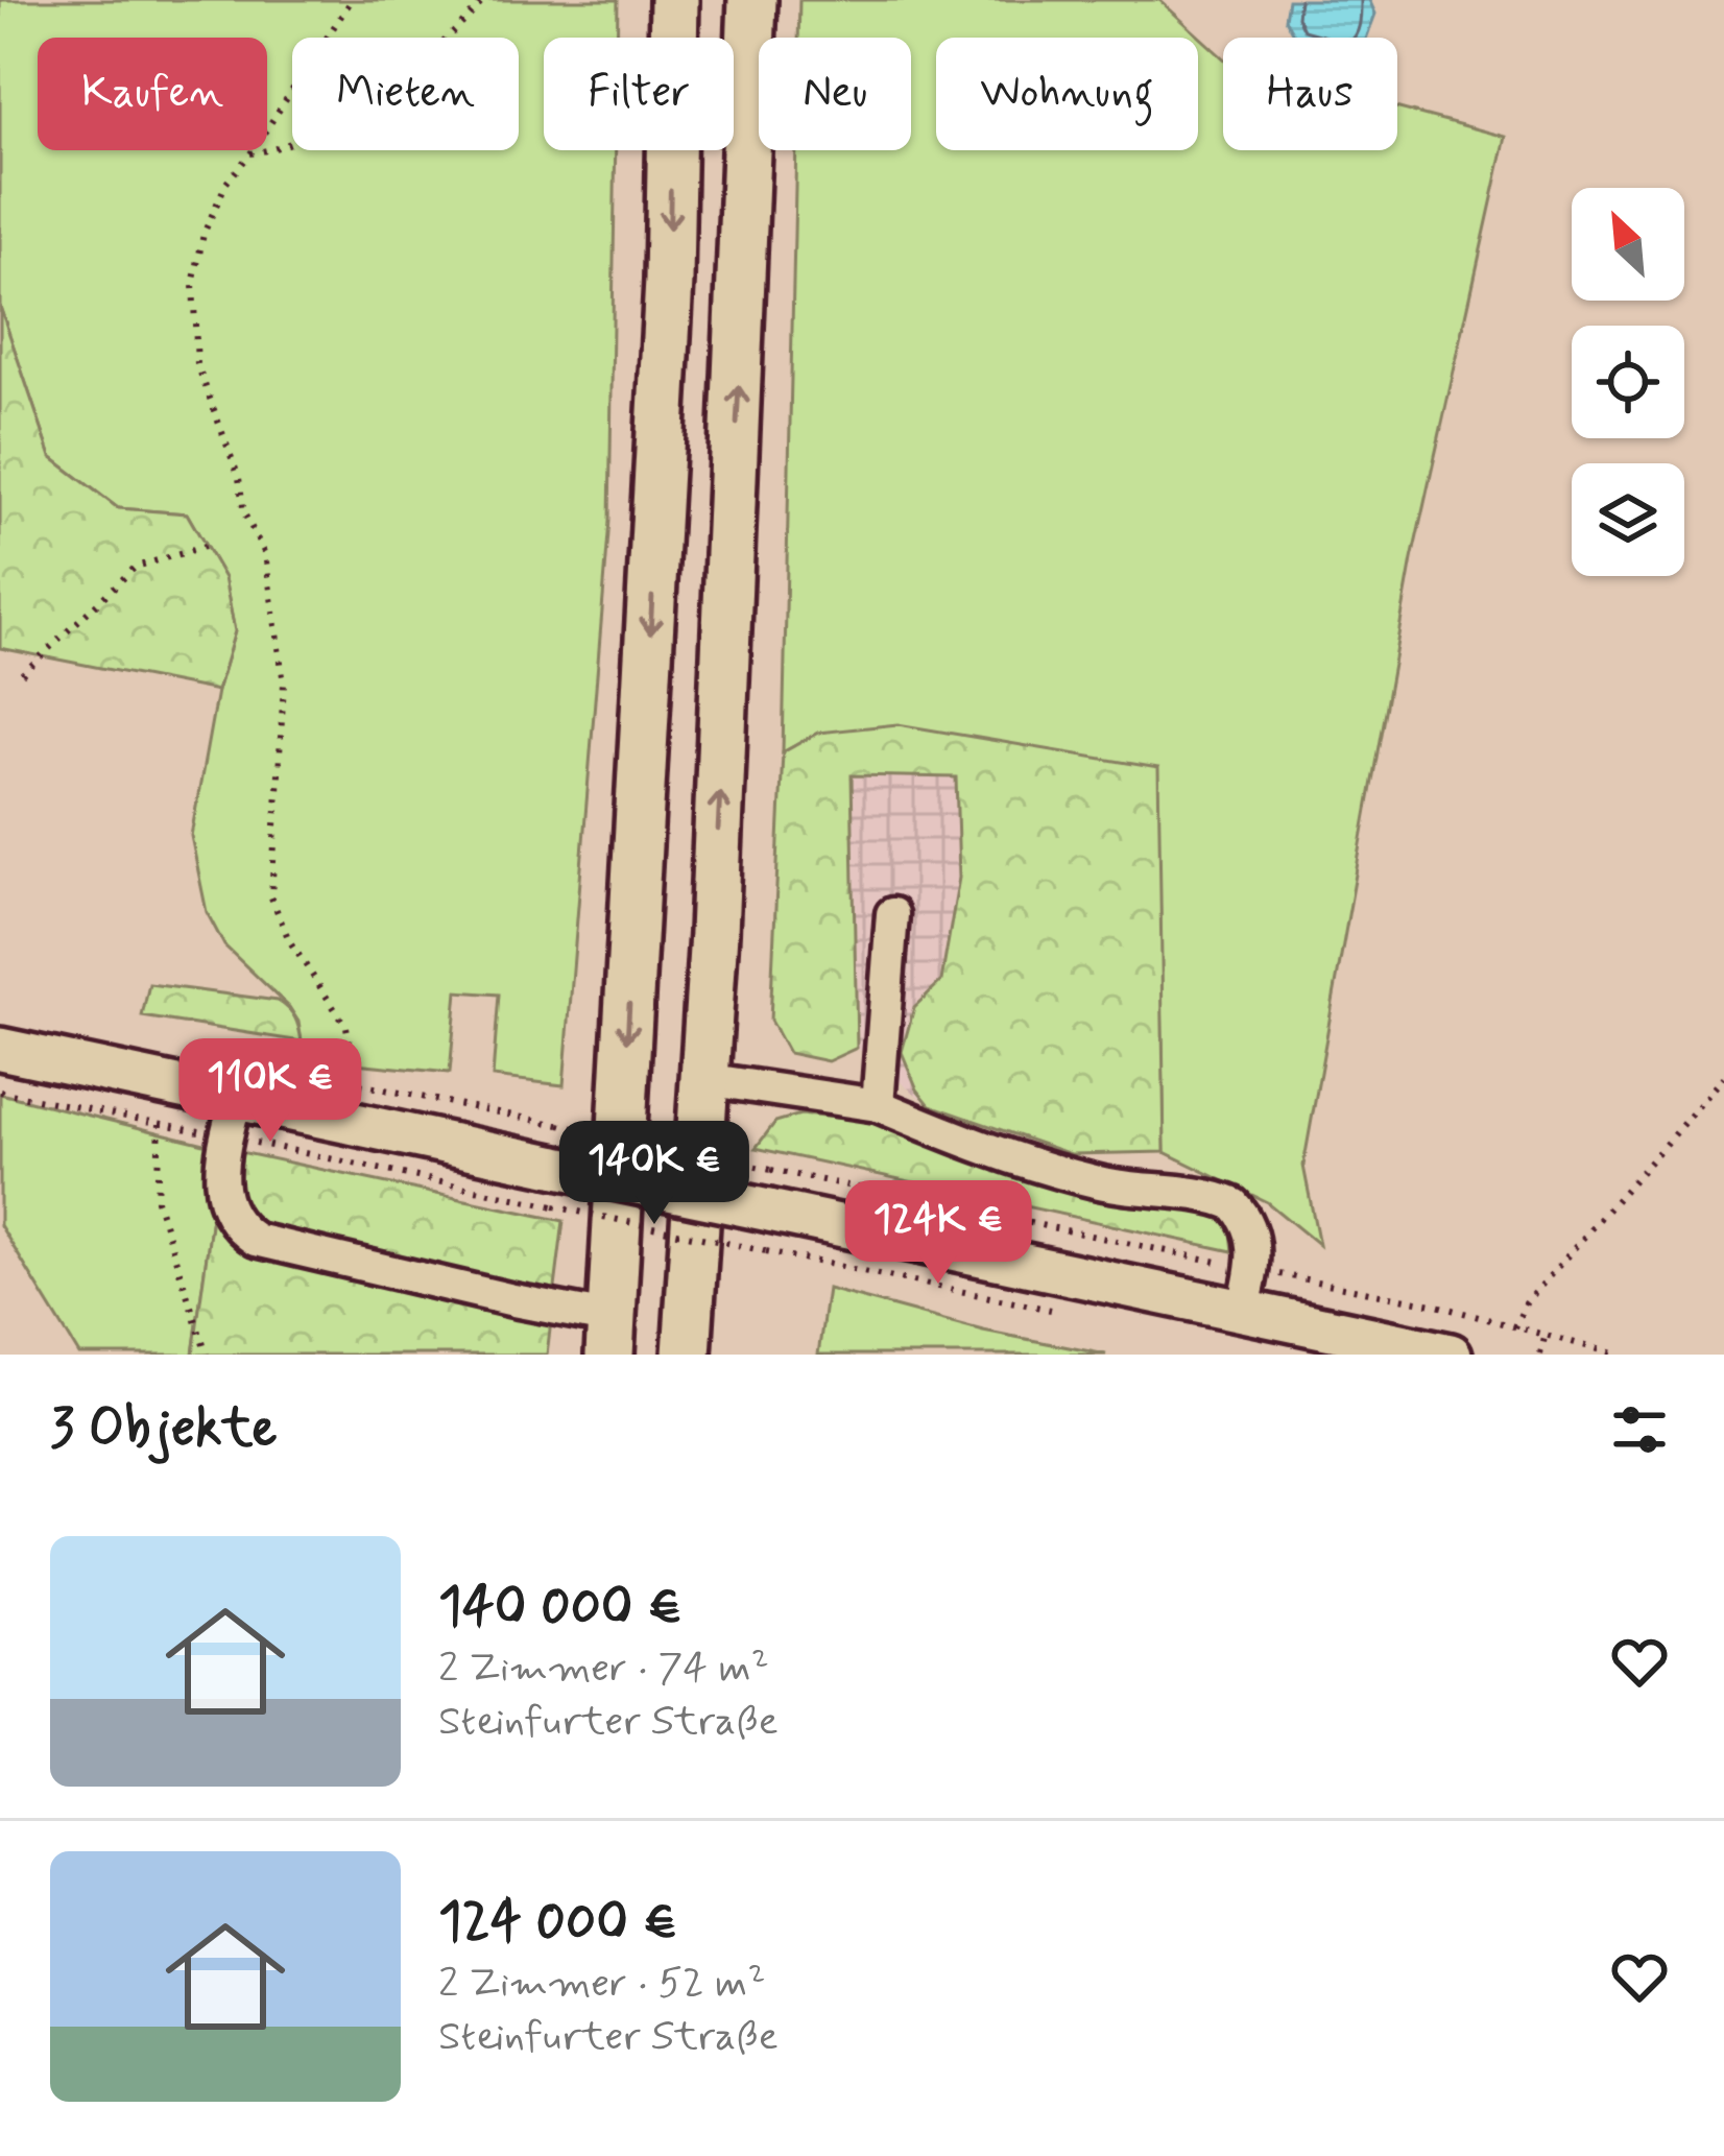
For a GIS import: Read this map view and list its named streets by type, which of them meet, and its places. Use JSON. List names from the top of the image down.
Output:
{
  "north": "top left",
  "page": {
    "chip": [
      "Kaufen",
      "Mieten",
      "Filter",
      "Neu",
      "Wohnung",
      "Haus"
    ],
    "price": ["110K €", "140K €", "124K €"],
    "heading": "3 Objekte",
    "list": [
      {
        "name": "140 000 €",
        "note": "2 Zimmer · 74 m² · Steinfurter Straße"
      },
      {
        "name": "124 000 €",
        "note": "2 Zimmer · 52 m² · Steinfurter Straße"
      }
    ]
  }
}
